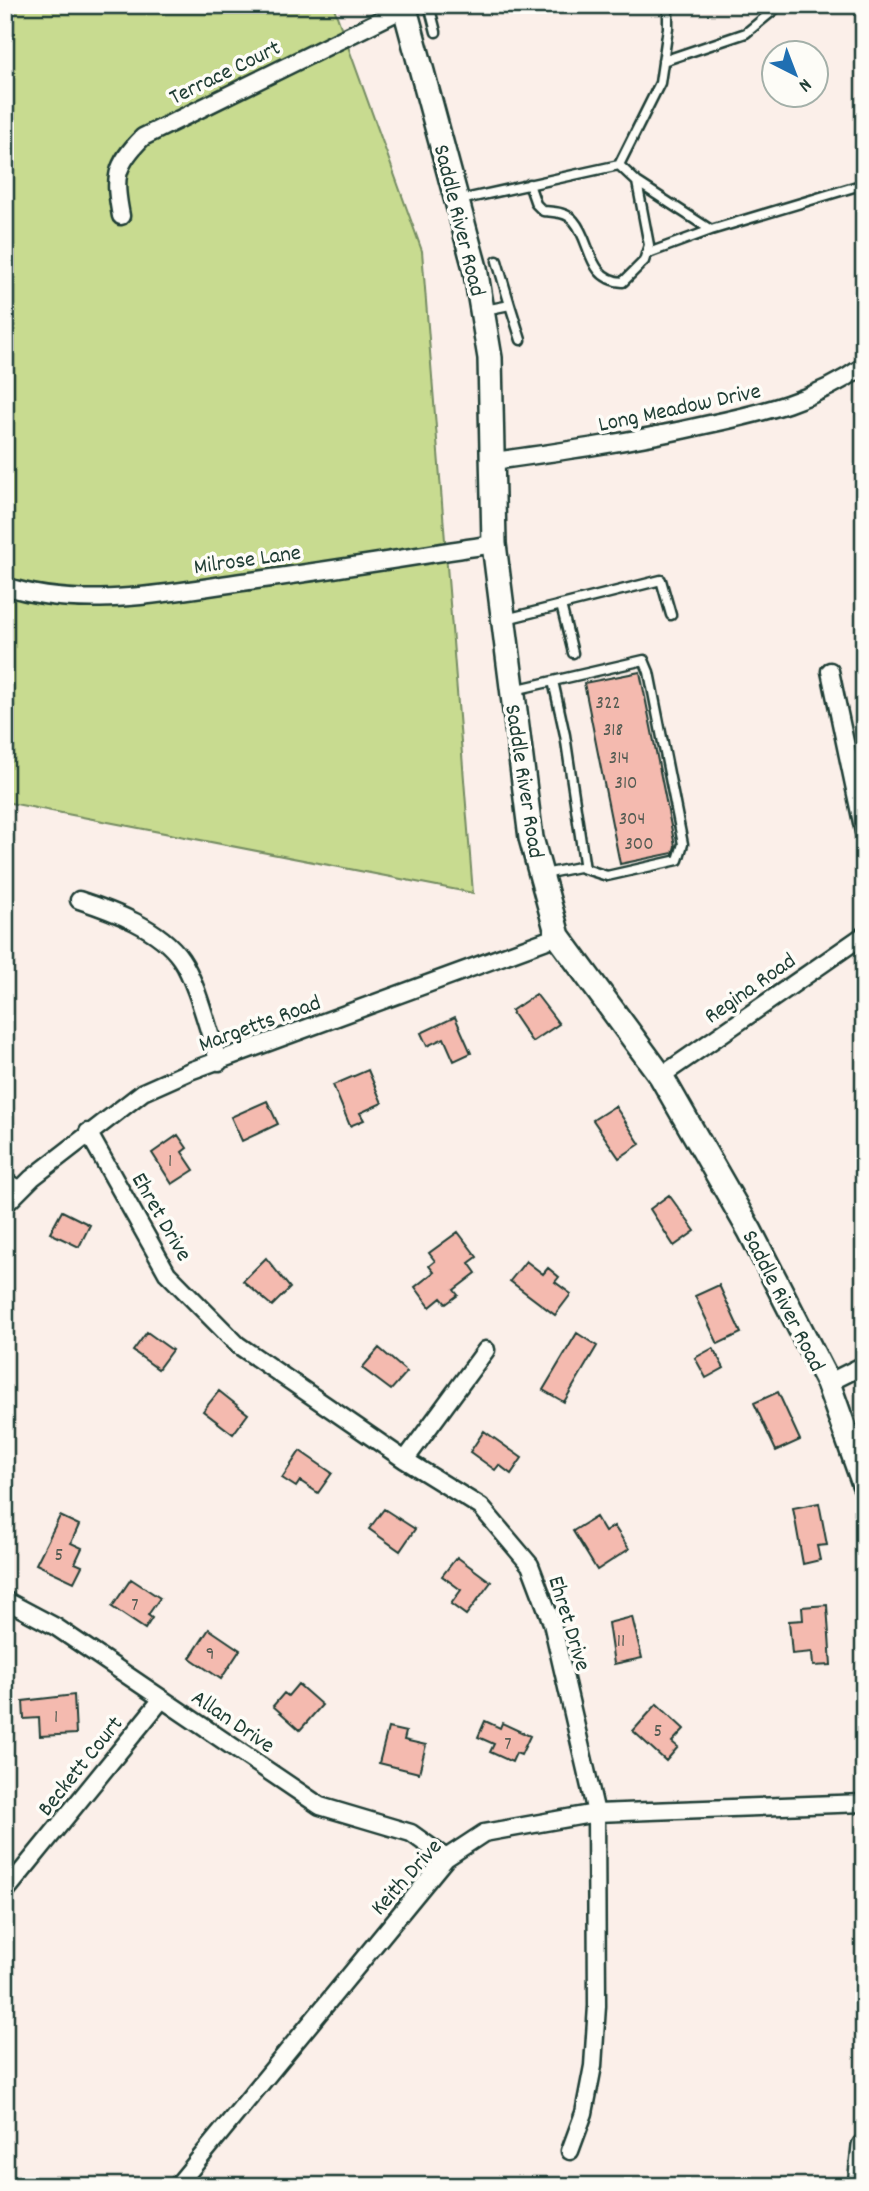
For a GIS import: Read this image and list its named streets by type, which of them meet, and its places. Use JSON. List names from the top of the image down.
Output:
{
  "streets": {
    "main road": ["Saddle River Road"],
    "street": [
      "Terrace Court",
      "Long Meadow Drive",
      "Milrose Lane",
      "Regina Road",
      "Margetts Road",
      "Ehret Drive",
      "Allan Drive",
      "Beckett Court",
      "Keith Drive"
    ]
  },
  "crossings": [
    ["Terrace Court", "Saddle River Road"],
    ["Saddle River Road", "Long Meadow Drive"],
    ["Saddle River Road", "Milrose Lane"],
    ["Saddle River Road", "Regina Road"],
    ["Saddle River Road", "Margetts Road"],
    ["Margetts Road", "Ehret Drive"],
    ["Ehret Drive", "Keith Drive"],
    ["Allan Drive", "Beckett Court"],
    ["Allan Drive", "Keith Drive"]
  ],
  "house_numbers": [
    "322",
    "318",
    "314",
    "310",
    "304",
    "300",
    "1",
    "5",
    "7",
    "11",
    "9",
    "1",
    "5",
    "7"
  ],
  "north": "bottom right"
}
